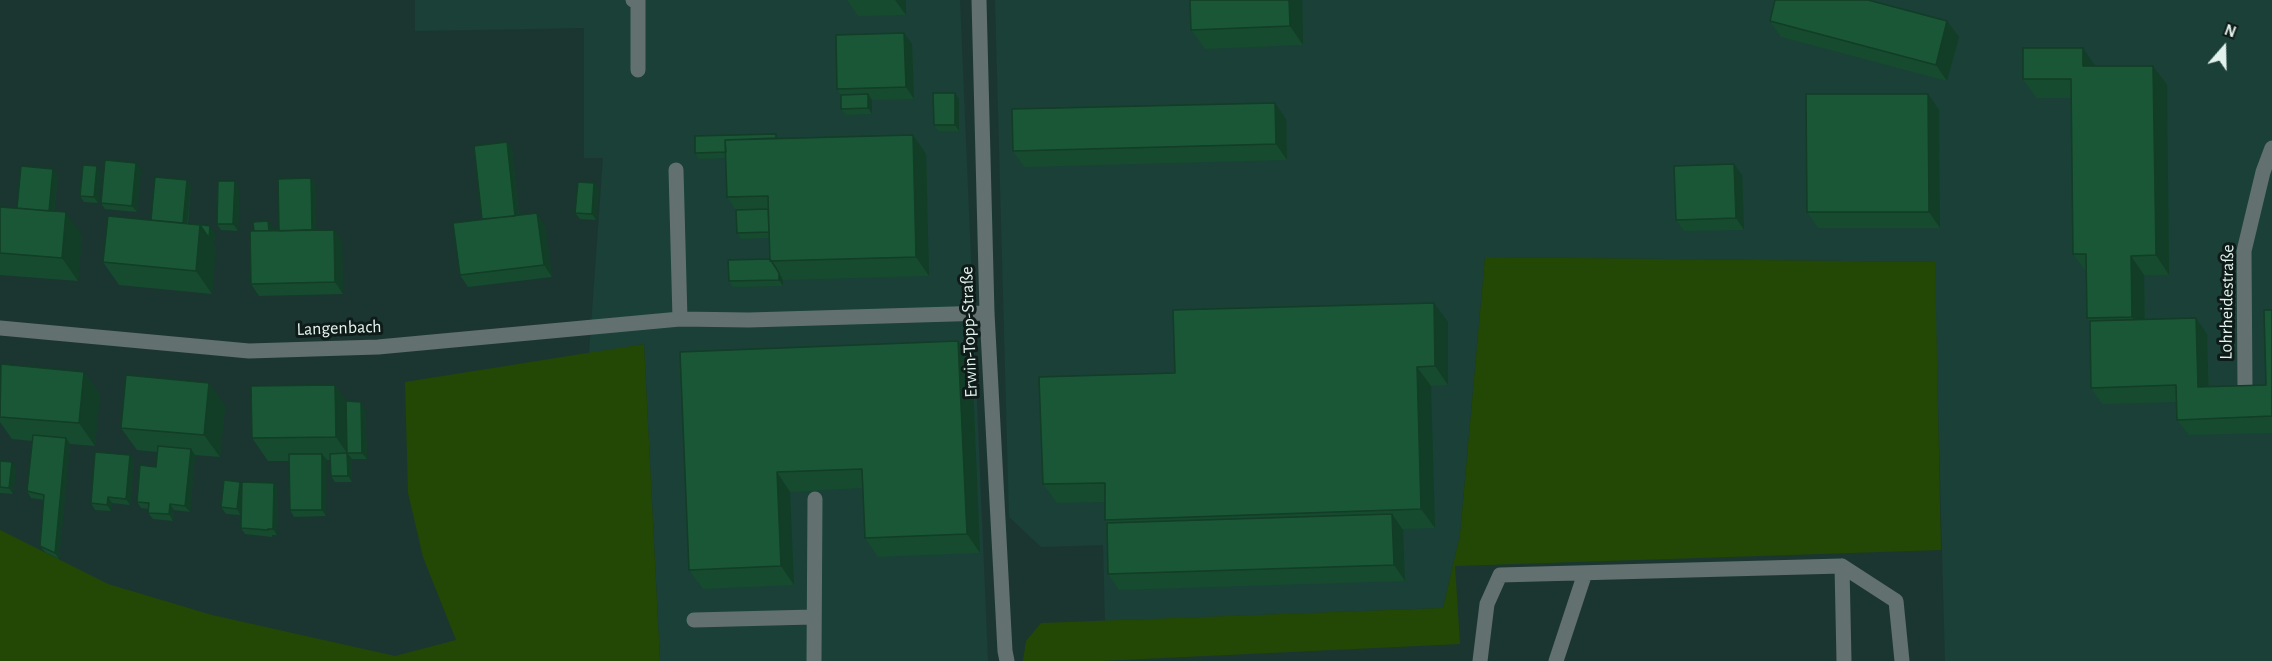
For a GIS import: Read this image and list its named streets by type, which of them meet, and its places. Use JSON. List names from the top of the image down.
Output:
{
  "streets": {
    "street": ["Lohrheidestraße", "Langenbach", "Erwin-Topp-Straße"]
  },
  "crossings": [
    ["Langenbach", "Erwin-Topp-Straße"]
  ],
  "north": "top"
}
